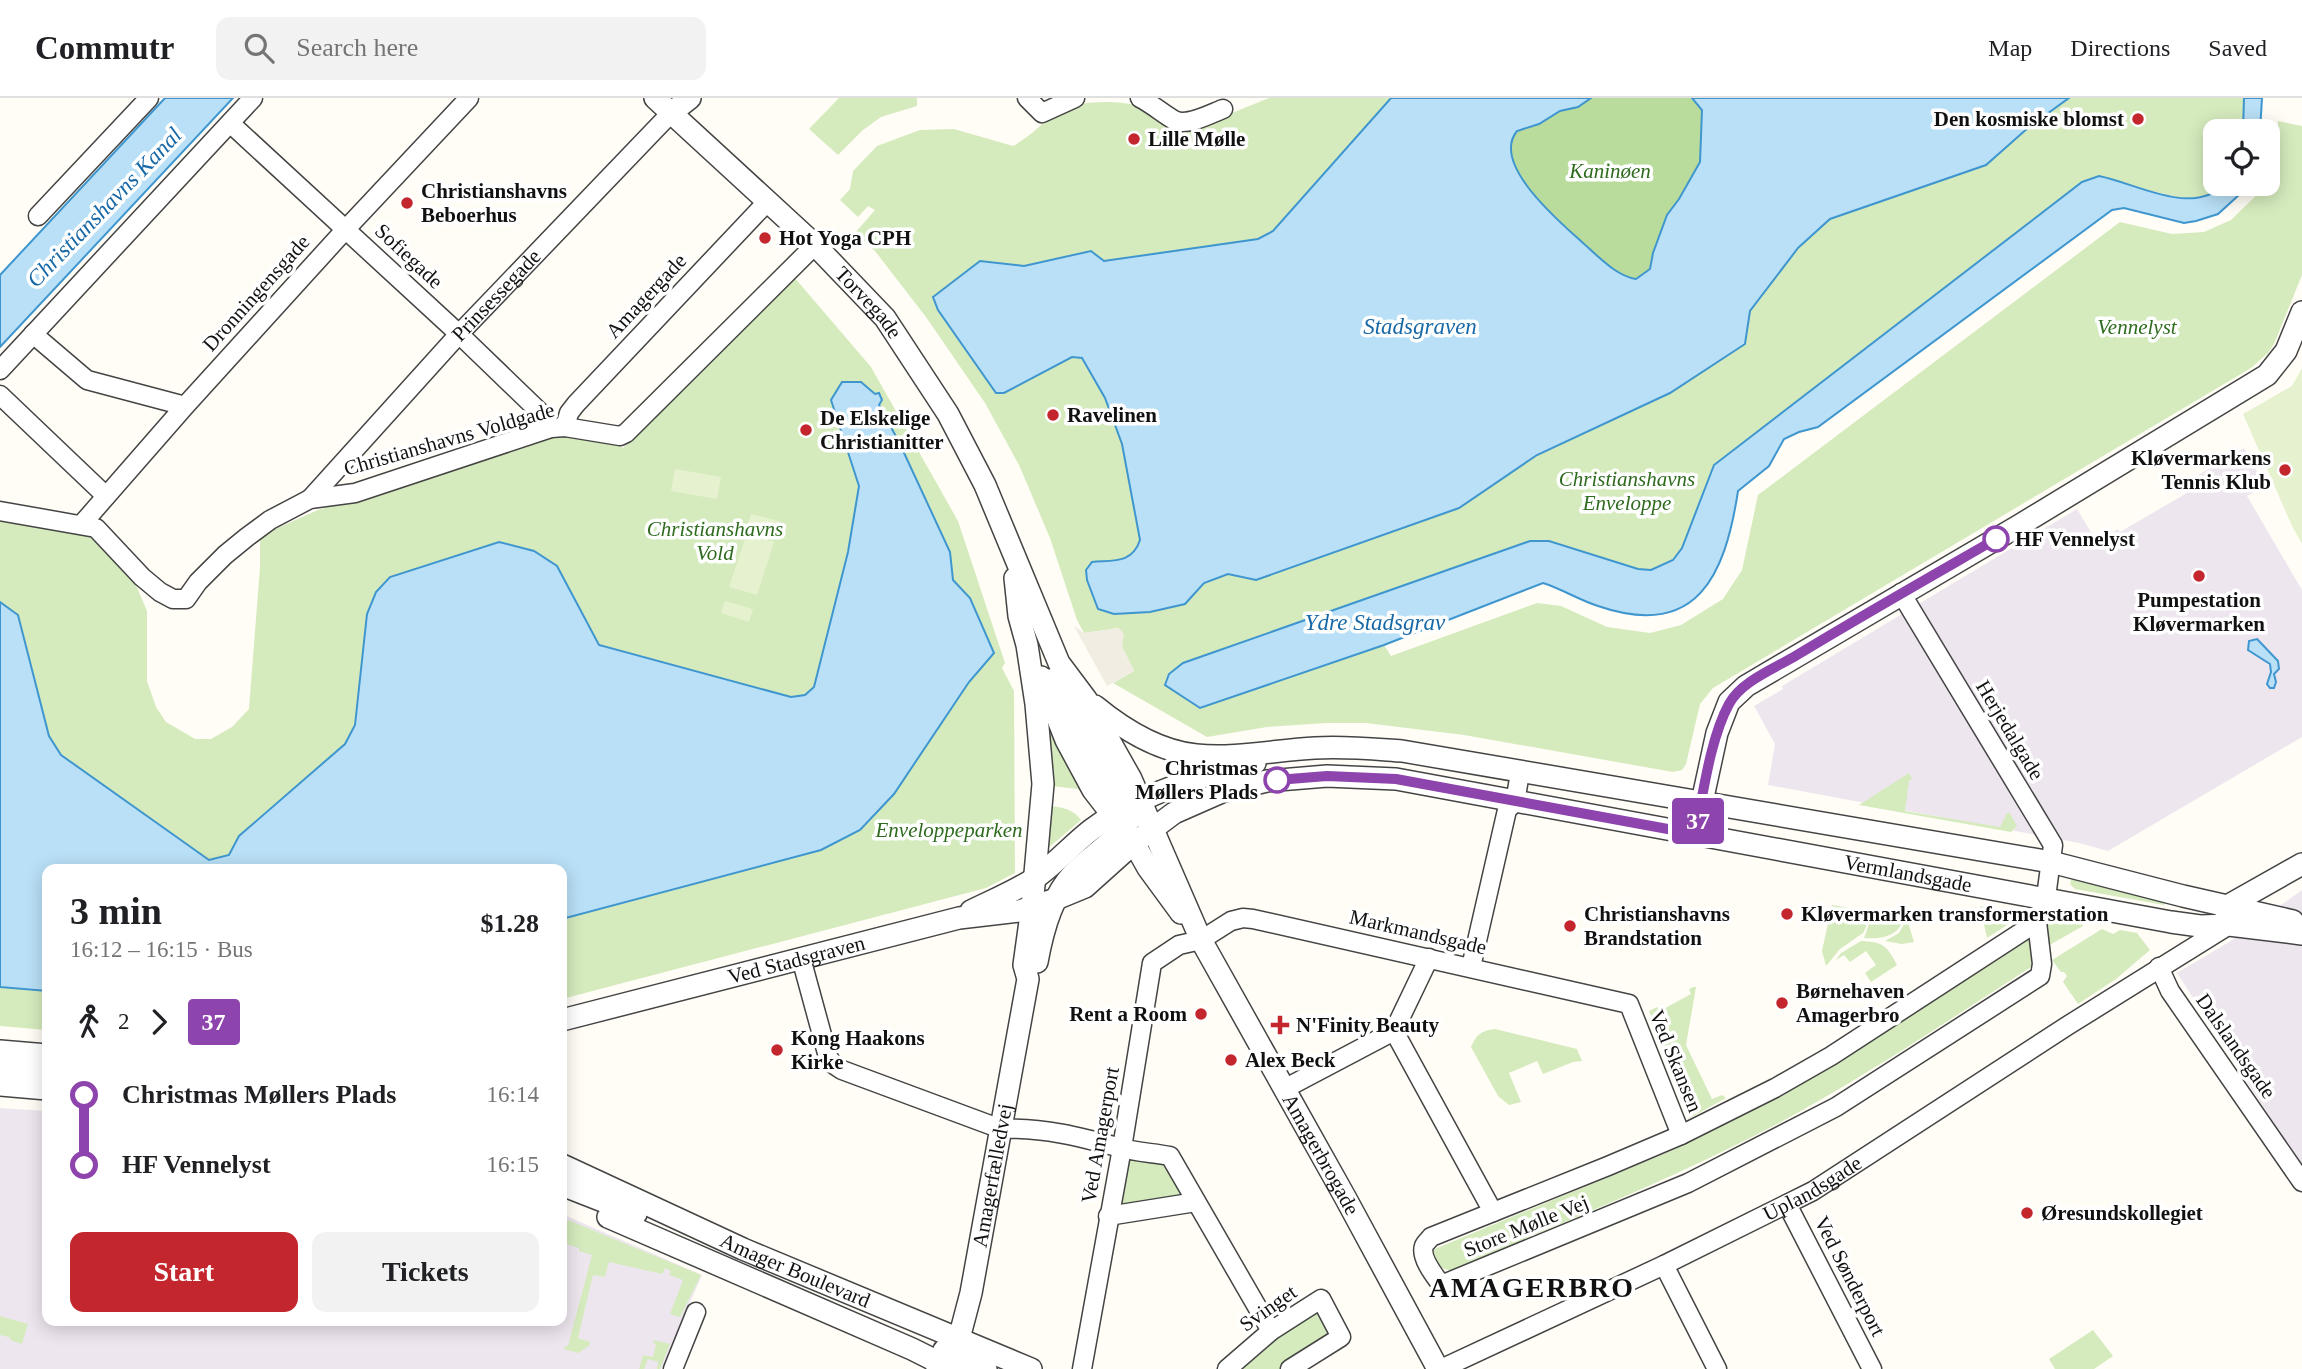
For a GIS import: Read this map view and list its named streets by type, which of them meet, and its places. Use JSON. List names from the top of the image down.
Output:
{
  "streets": {
    "street": [
      "Sofiegade",
      "Dronningensgade",
      "Prinsessegade",
      "Amagergade",
      "Torvegade",
      "Christianshavns Voldgade",
      "Herjedalgade",
      "Vermlandsgade",
      "Markmandsgade",
      "Ved Stadsgraven",
      "Dalslandsgade",
      "Ved Skansen",
      "Ved Amagerport",
      "Amagerbrogade",
      "Amagerfælledvej",
      "Uplandsgade",
      "Store Mølle Vej",
      "Amager Boulevard",
      "Ved Sønderport",
      "Svinget"
    ]
  },
  "crossings": [
    ["Sofiegade", "Dronningensgade"],
    ["Sofiegade", "Prinsessegade"],
    ["Sofiegade", "Amagergade"],
    ["Sofiegade", "Christianshavns Voldgade"],
    ["Dronningensgade", "Christianshavns Voldgade"],
    ["Prinsessegade", "Torvegade"],
    ["Prinsessegade", "Christianshavns Voldgade"],
    ["Amagergade", "Torvegade"],
    ["Amagergade", "Christianshavns Voldgade"],
    ["Torvegade", "Christianshavns Voldgade"],
    ["Torvegade", "Vermlandsgade"],
    ["Torvegade", "Amagerbrogade"],
    ["Torvegade", "Amagerfælledvej"],
    ["Herjedalgade", "Vermlandsgade"],
    ["Herjedalgade", "Store Mølle Vej"],
    ["Vermlandsgade", "Amagerbrogade"],
    ["Vermlandsgade", "Uplandsgade"],
    ["Vermlandsgade", "Store Mølle Vej"],
    ["Markmandsgade", "Ved Skansen"],
    ["Markmandsgade", "Ved Amagerport"],
    ["Markmandsgade", "Amagerbrogade"],
    ["Ved Stadsgraven", "Amagerfælledvej"],
    ["Dalslandsgade", "Uplandsgade"],
    ["Ved Skansen", "Store Mølle Vej"],
    ["Ved Amagerport", "Amagerbrogade"],
    ["Amagerbrogade", "Uplandsgade"],
    ["Amagerfælledvej", "Amager Boulevard"],
    ["Uplandsgade", "Ved Sønderport"]
  ],
  "districts": ["AMAGERBRO"],
  "water": ["Christianshavns Kanal", "Stadsgraven", "Ydre Stadsgrav"],
  "parks": [
    "Kaninøen",
    "Vennelyst",
    "Christianshavns Enveloppe",
    "Christianshavns Vold",
    "Enveloppeparken"
  ],
  "places": {
    "other": [
      "Den kosmiske blomst",
      "Lille Mølle",
      "Christianshavns Beboerhus",
      "Hot Yoga CPH",
      "Ravelinen",
      "De Elskelige Christianitter",
      "Kløvermarkens Tennis Klub",
      "HF Vennelyst",
      "Pumpestation Kløvermarken",
      "Christmas Møllers Plads",
      "Kløvermarken transformerstation",
      "Christianshavns Brandstation",
      "Børnehaven Amagerbro",
      "Rent a Room",
      "Kong Haakons Kirke",
      "Alex Beck",
      "Øresundskollegiet"
    ],
    "health": ["N'Finity Beauty"]
  },
  "lines": ["bus line 37"],
  "page": {
    "header": "Commutr",
    "search": "Search here",
    "nav": ["Map", "Directions", "Saved"],
    "on_map": "37",
    "heading": ["3 min", "16:12 – 16:15 · Bus", "$1.28"],
    "legs": ["2", "37"],
    "list": [
      {
        "name": "Christmas Møllers Plads",
        "value": "16:14"
      },
      {
        "name": "HF Vennelyst",
        "value": "16:15"
      }
    ],
    "buttons": ["Start", "Tickets"]
  }
}
